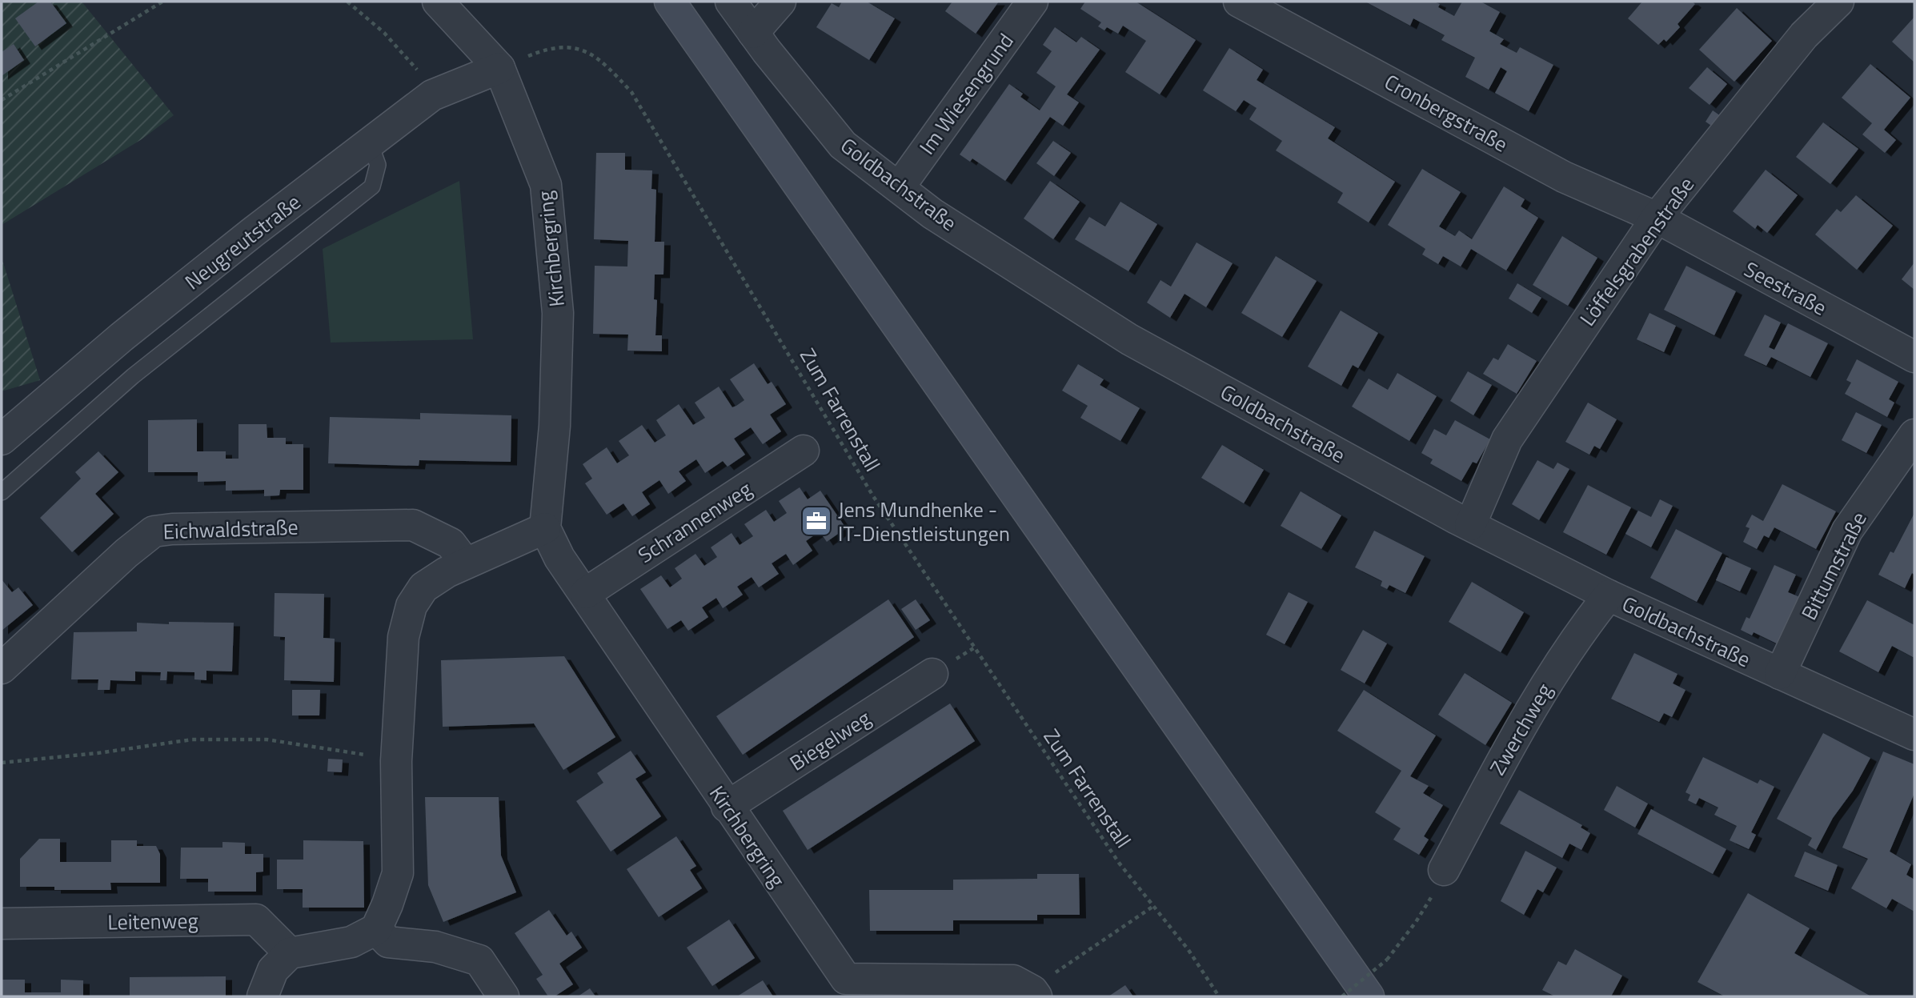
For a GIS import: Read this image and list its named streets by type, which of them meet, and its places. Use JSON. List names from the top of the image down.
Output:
{
  "streets": {
    "street": [
      "Im Wiesengrund",
      "Cronbergstraße",
      "Goldbachstraße",
      "Neugreutstraße",
      "Kirchbergring",
      "Löffelsgrabenstraße",
      "Seestraße",
      "Schrannenweg",
      "Eichwaldstraße",
      "Bittumstraße",
      "Zwerchweg",
      "Biegelweg",
      "Leitenweg"
    ],
    "path": ["Zum Farrenstall"]
  },
  "crossings": [
    ["Im Wiesengrund", "Goldbachstraße"],
    ["Cronbergstraße", "Löffelsgrabenstraße"],
    ["Cronbergstraße", "Seestraße"],
    ["Goldbachstraße", "Löffelsgrabenstraße"],
    ["Goldbachstraße", "Bittumstraße"],
    ["Goldbachstraße", "Zwerchweg"],
    ["Neugreutstraße", "Kirchbergring"],
    ["Neugreutstraße", "Zum Farrenstall"],
    ["Kirchbergring", "Zum Farrenstall"],
    ["Kirchbergring", "Schrannenweg"],
    ["Kirchbergring", "Biegelweg"],
    ["Löffelsgrabenstraße", "Seestraße"]
  ],
  "places": {
    "office": ["Jens Mundhenke - IT-Dienstleistungen"]
  }
}
